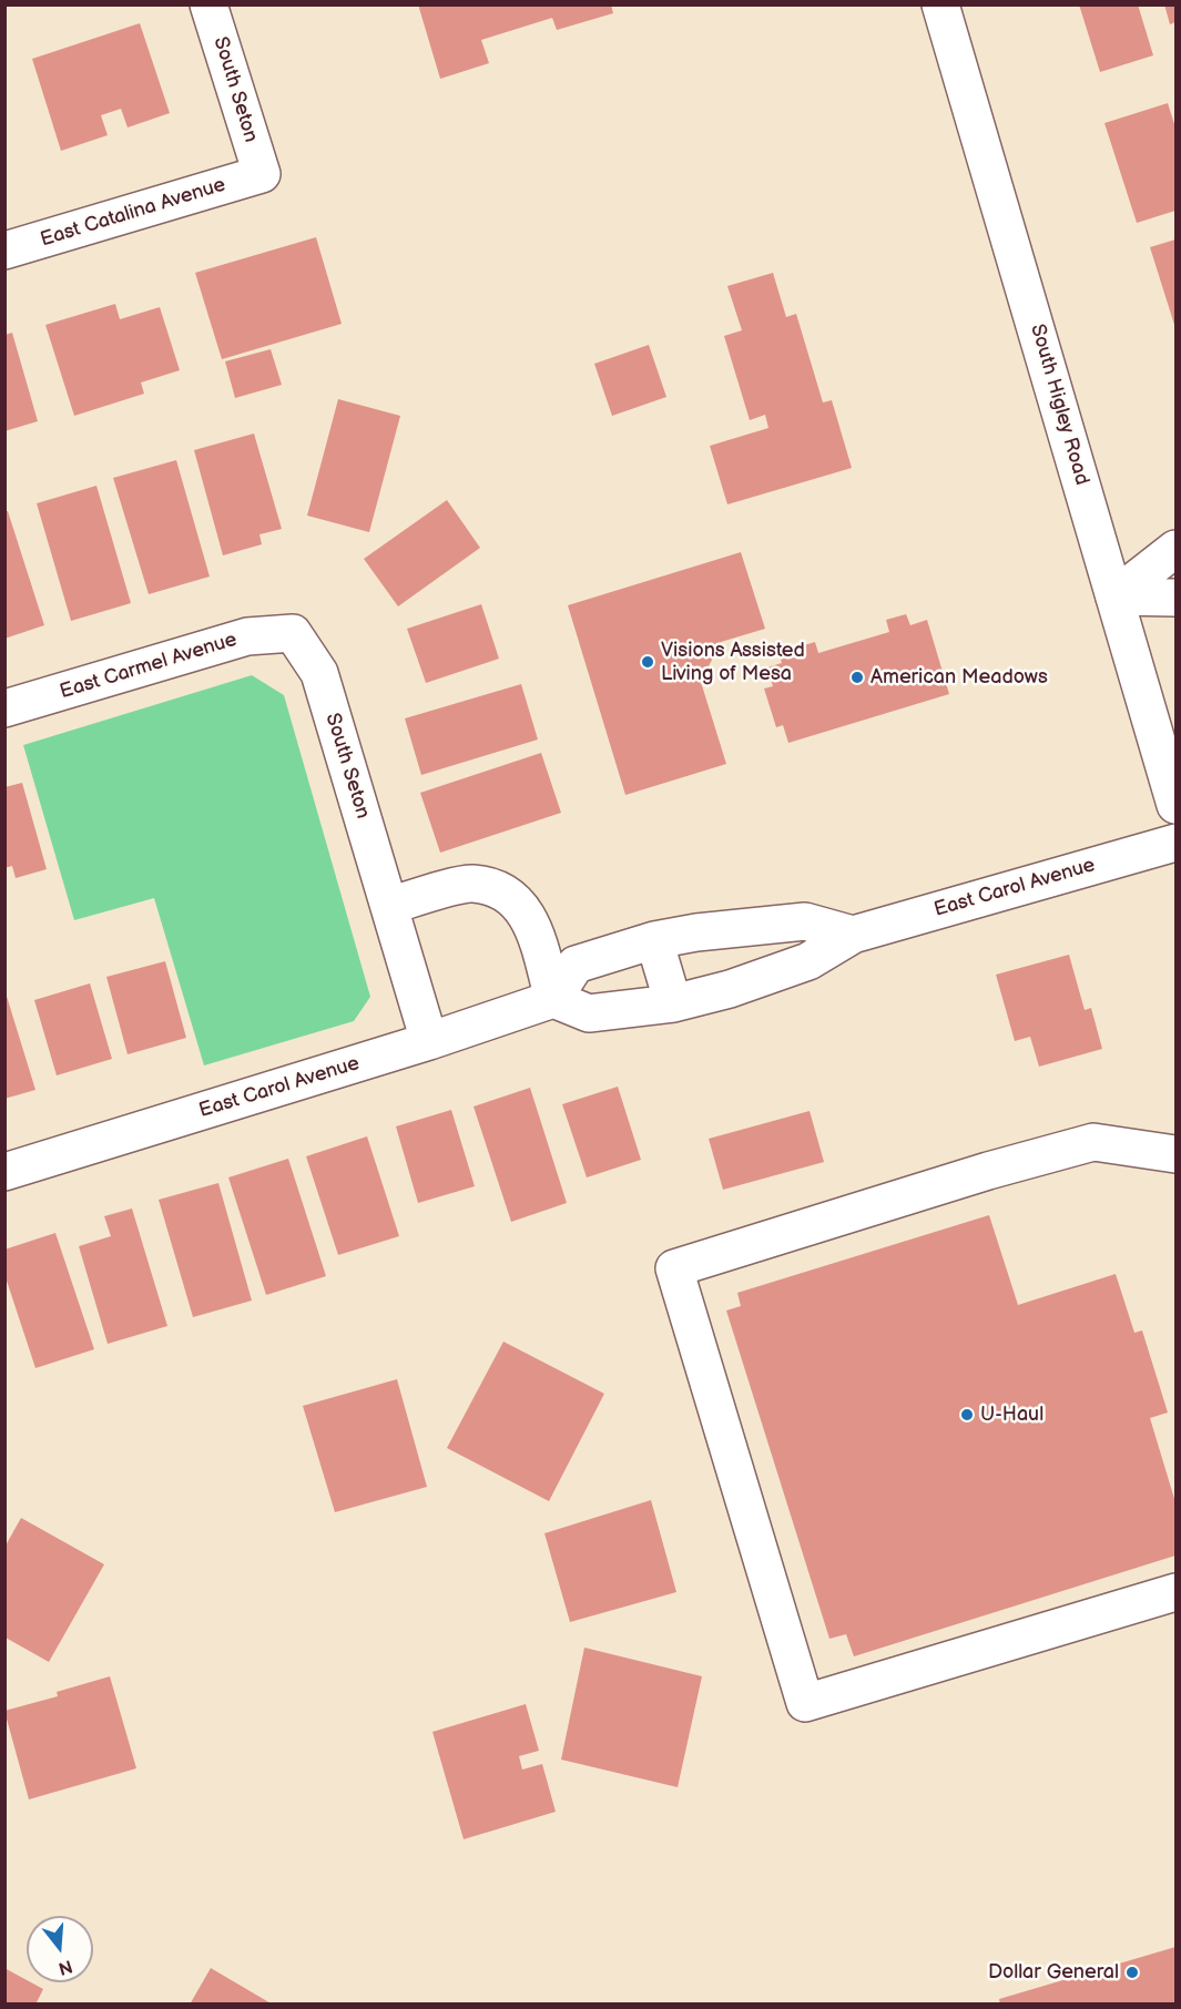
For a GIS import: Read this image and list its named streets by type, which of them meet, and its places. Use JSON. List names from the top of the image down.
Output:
{
  "streets": {
    "street": [
      "South Seton",
      "East Catalina Avenue",
      "South Higley Road",
      "East Carmel Avenue",
      "East Carol Avenue"
    ]
  },
  "crossings": [
    ["South Seton", "East Catalina Avenue"],
    ["South Seton", "East Carmel Avenue"],
    ["South Seton", "East Carol Avenue"]
  ],
  "places": [
    "Visions Assisted Living of Mesa",
    "American Meadows",
    "U-Haul",
    "Dollar General"
  ],
  "north": "bottom"
}
